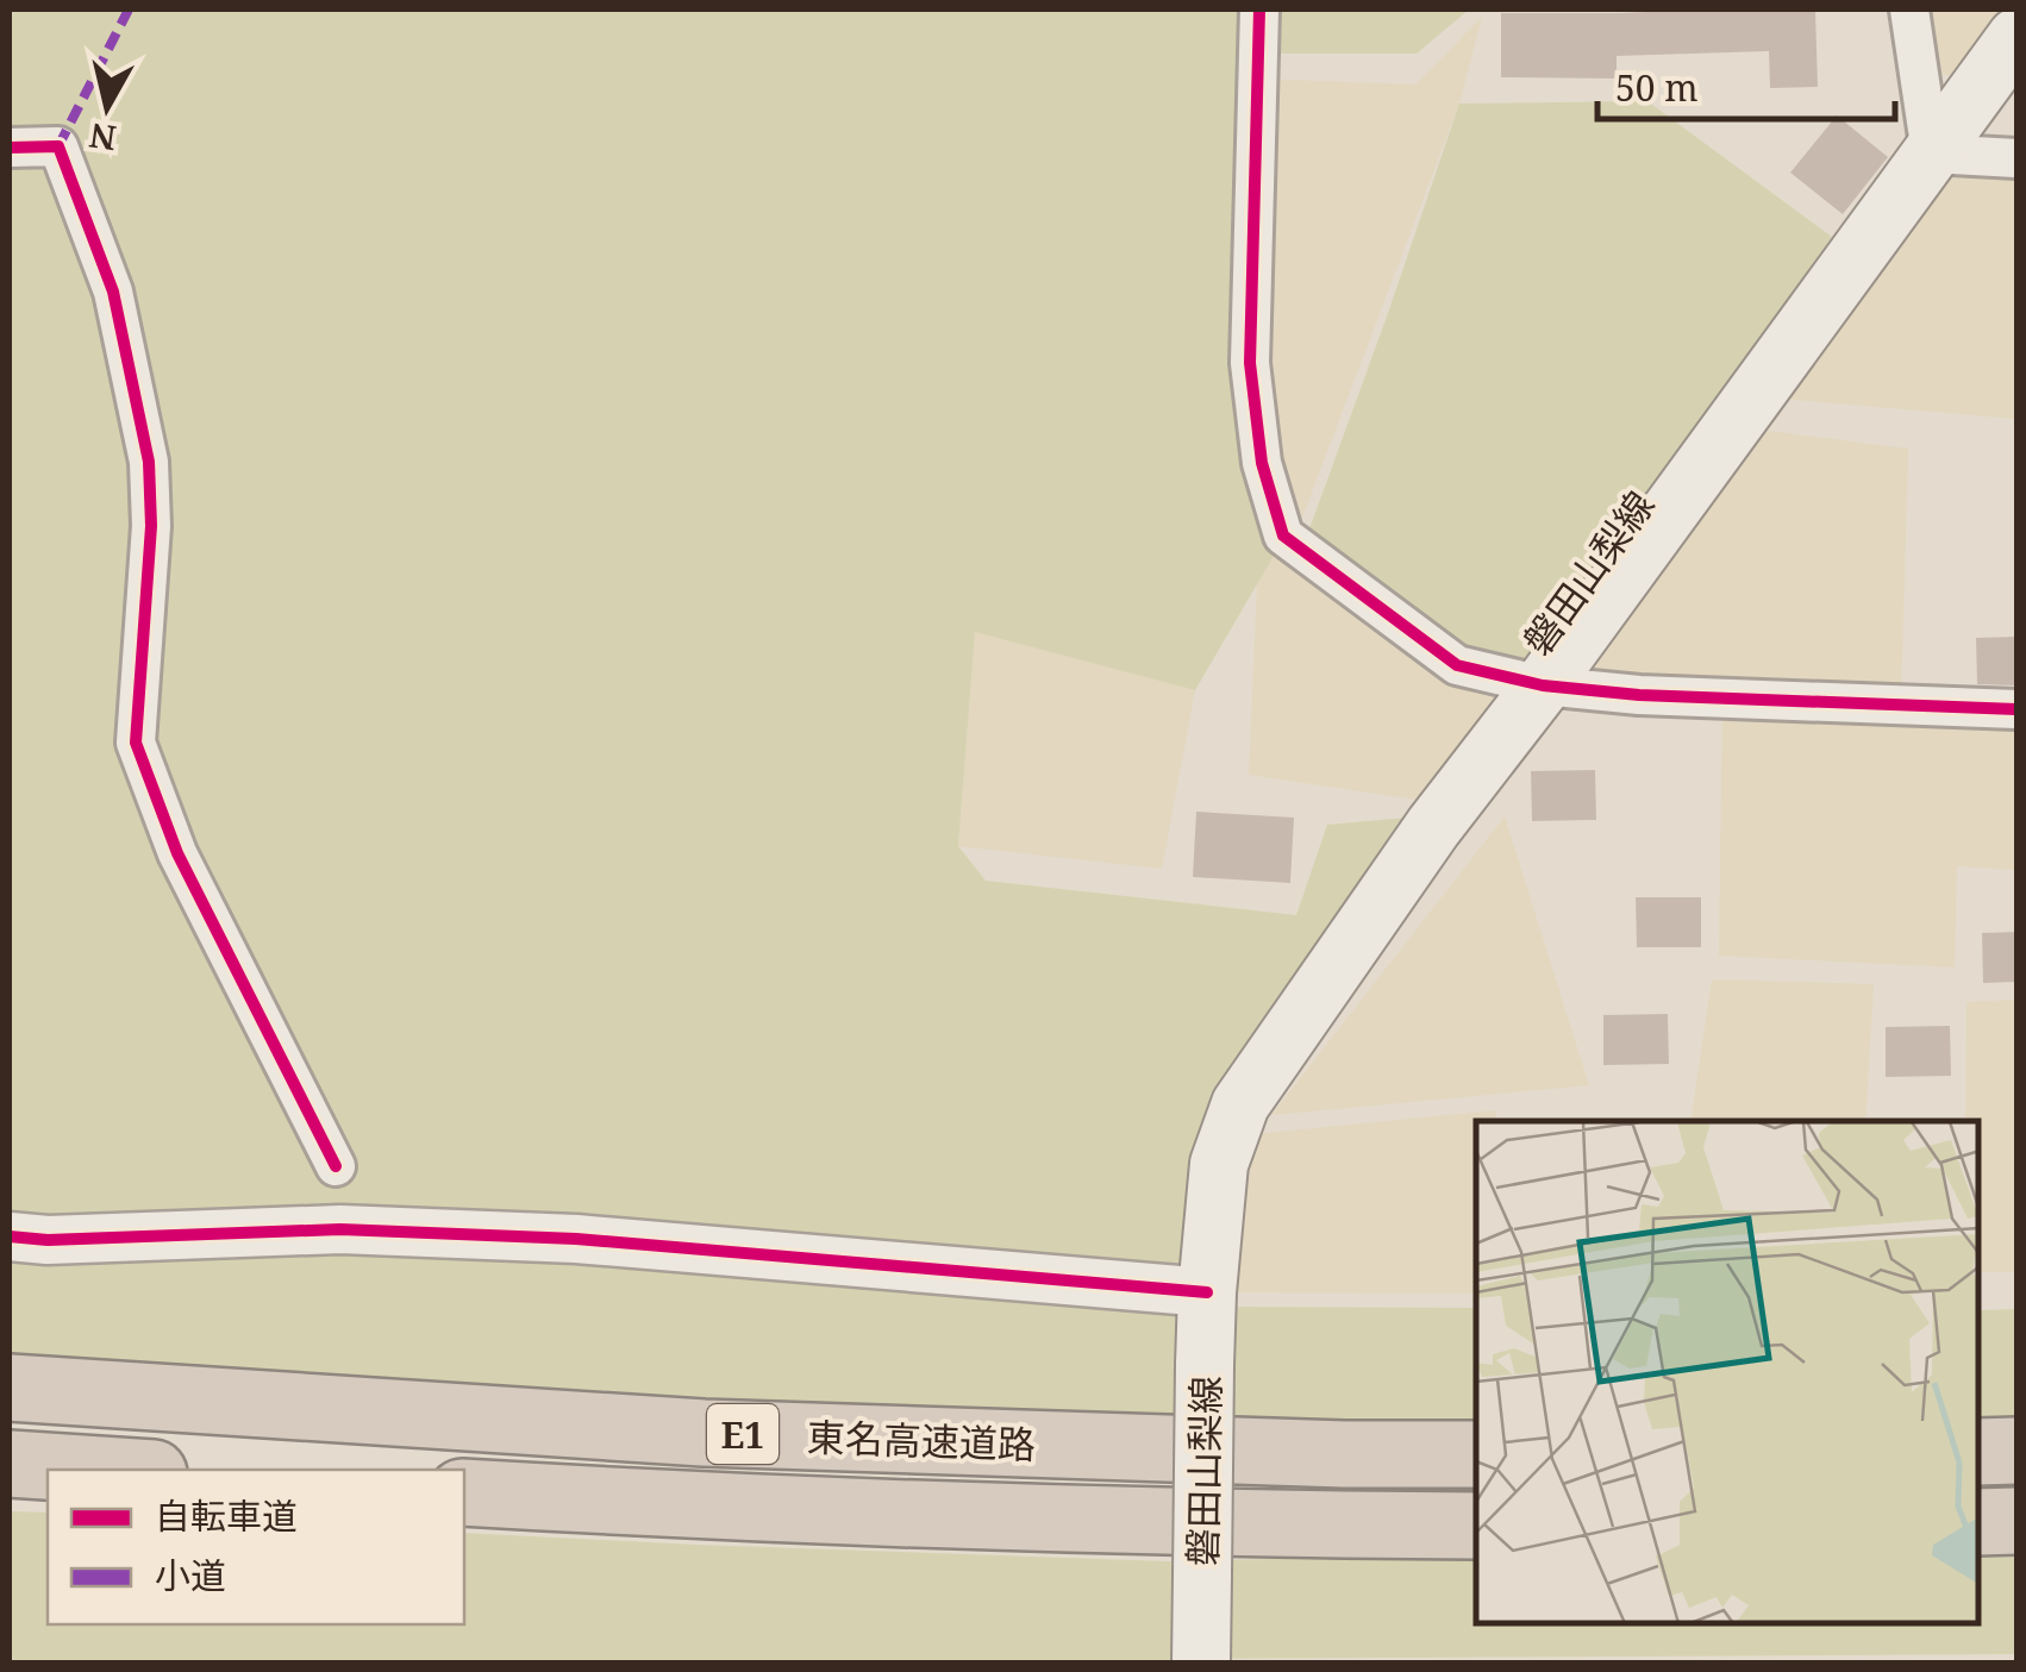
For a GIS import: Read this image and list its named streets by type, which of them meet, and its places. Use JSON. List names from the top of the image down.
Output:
{
  "streets": {
    "highway": ["E1", "東名高速道路"],
    "main road": ["磐田山梨線"]
  },
  "legend": ["自転車道", "小道"],
  "scale_bar": "50 m",
  "north": "bottom"
}
